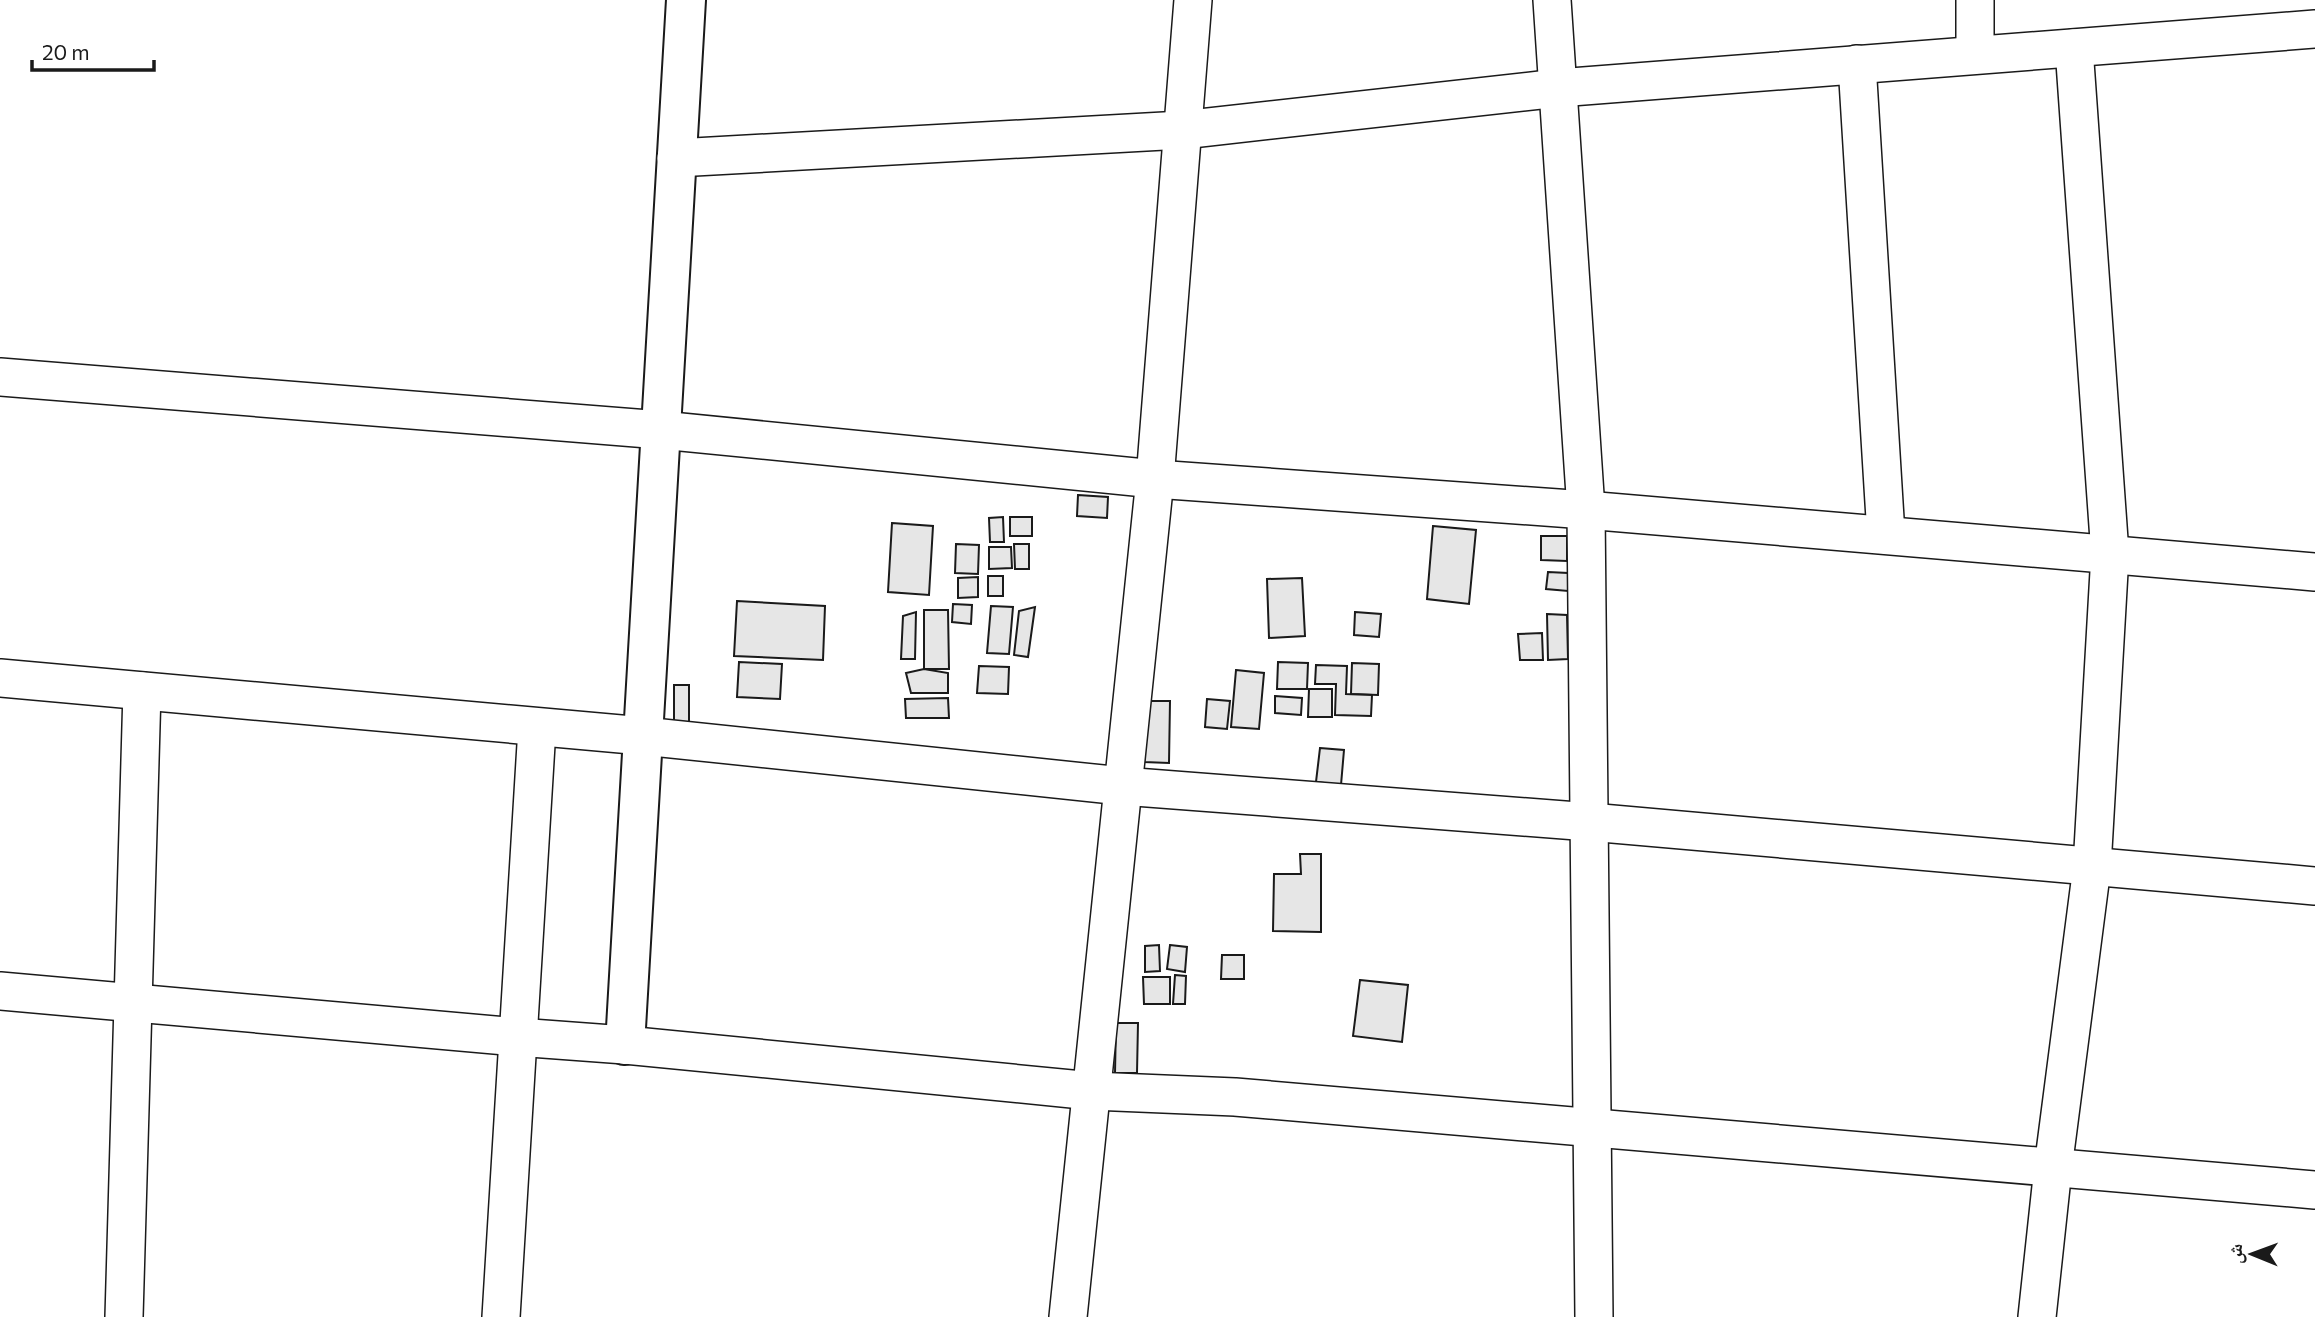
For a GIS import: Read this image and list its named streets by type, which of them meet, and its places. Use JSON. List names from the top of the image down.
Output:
{
  "scale_bar": "20 m",
  "north": "left"
}
